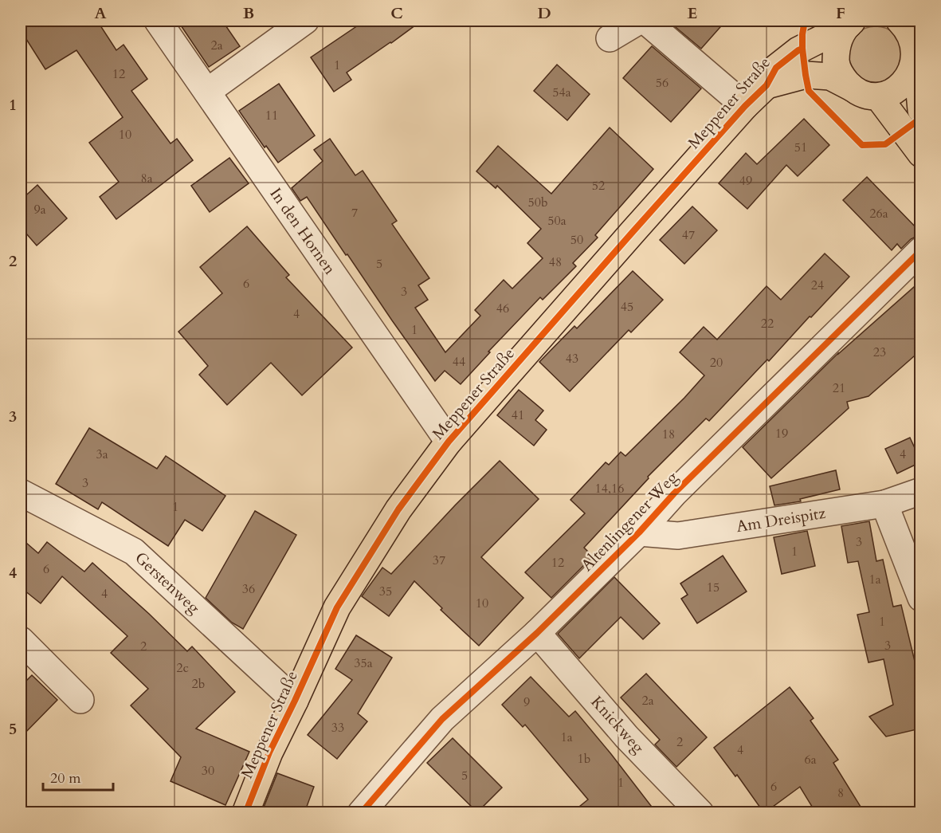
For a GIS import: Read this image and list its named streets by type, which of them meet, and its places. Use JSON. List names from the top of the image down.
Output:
{
  "streets": {
    "main road": ["Meppener Straße"],
    "street": [
      "In den Hornen",
      "Am Dreispitz",
      "Altenlingener Weg",
      "Gerstenweg",
      "Knickweg"
    ]
  },
  "crossings": [
    ["Meppener Straße", "In den Hornen"],
    ["Meppener Straße", "Gerstenweg"],
    ["Am Dreispitz", "Altenlingener Weg"],
    ["Altenlingener Weg", "Knickweg"]
  ],
  "house_numbers": [
    "2a",
    "1",
    "12",
    "56",
    "54a",
    "11",
    "10",
    "51",
    "8a",
    "49",
    "52",
    "50b",
    "9a",
    "7",
    "26a",
    "50a",
    "47",
    "50",
    "48",
    "5",
    "6",
    "24",
    "3",
    "45",
    "46",
    "4",
    "22",
    "1",
    "23",
    "43",
    "44",
    "20",
    "21",
    "41",
    "19",
    "18",
    "3a",
    "4",
    "3",
    "14,16",
    "1",
    "3",
    "1",
    "37",
    "12",
    "6",
    "1a",
    "15",
    "36",
    "35",
    "4",
    "10",
    "1",
    "3",
    "2",
    "35a",
    "2c",
    "2b",
    "2a",
    "9",
    "33",
    "1a",
    "2",
    "4",
    "1b",
    "6a",
    "30",
    "5",
    "1",
    "6",
    "8"
  ],
  "scale_bar": "20 m",
  "grid": {
    "columns": [
      "A",
      "B",
      "C",
      "D",
      "E",
      "F"
    ],
    "rows": [
      "1",
      "2",
      "3",
      "4",
      "5"
    ]
  }
}
